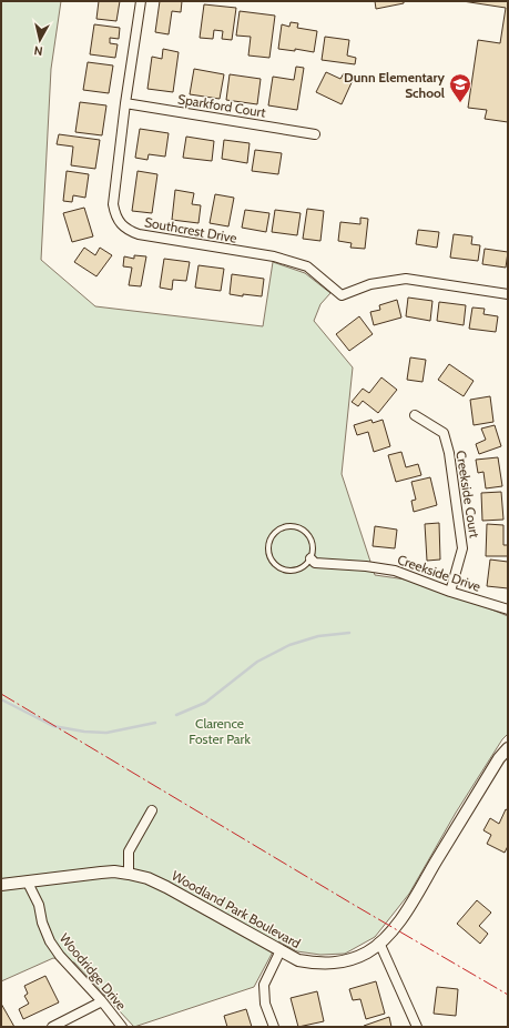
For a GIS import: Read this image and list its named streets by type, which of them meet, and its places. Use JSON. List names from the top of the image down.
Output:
{
  "streets": {
    "street": [
      "Sparkford Court",
      "Southcrest Drive",
      "Creekside Court",
      "Creekside Drive",
      "Woodland Park Boulevard",
      "Woodridge Drive"
    ]
  },
  "crossings": [
    ["Sparkford Court", "Southcrest Drive"],
    ["Creekside Court", "Creekside Drive"],
    ["Woodland Park Boulevard", "Woodridge Drive"]
  ],
  "parks": ["Clarence Foster Park"],
  "places": {
    "school or university": ["Dunn Elementary School"]
  },
  "north": "bottom"
}
